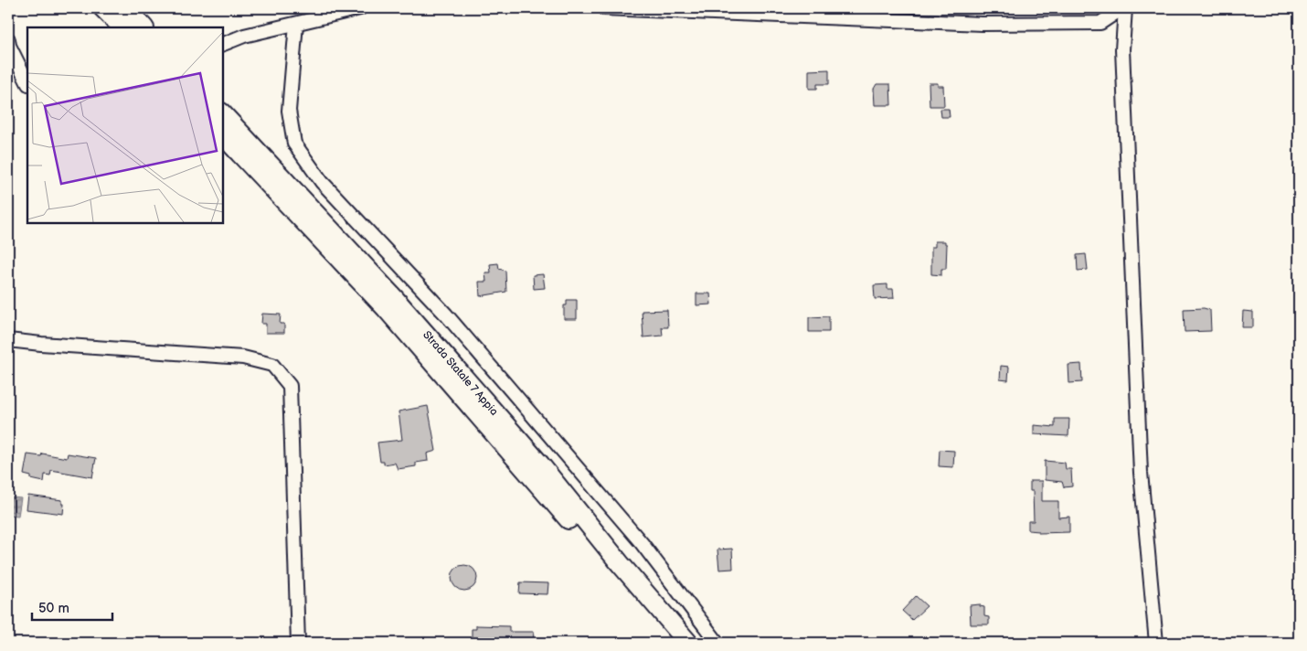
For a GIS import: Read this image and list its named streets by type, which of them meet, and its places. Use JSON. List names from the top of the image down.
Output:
{
  "streets": {
    "highway": ["Strada Statale 7 Appia"]
  },
  "scale_bar": "50 m"
}
